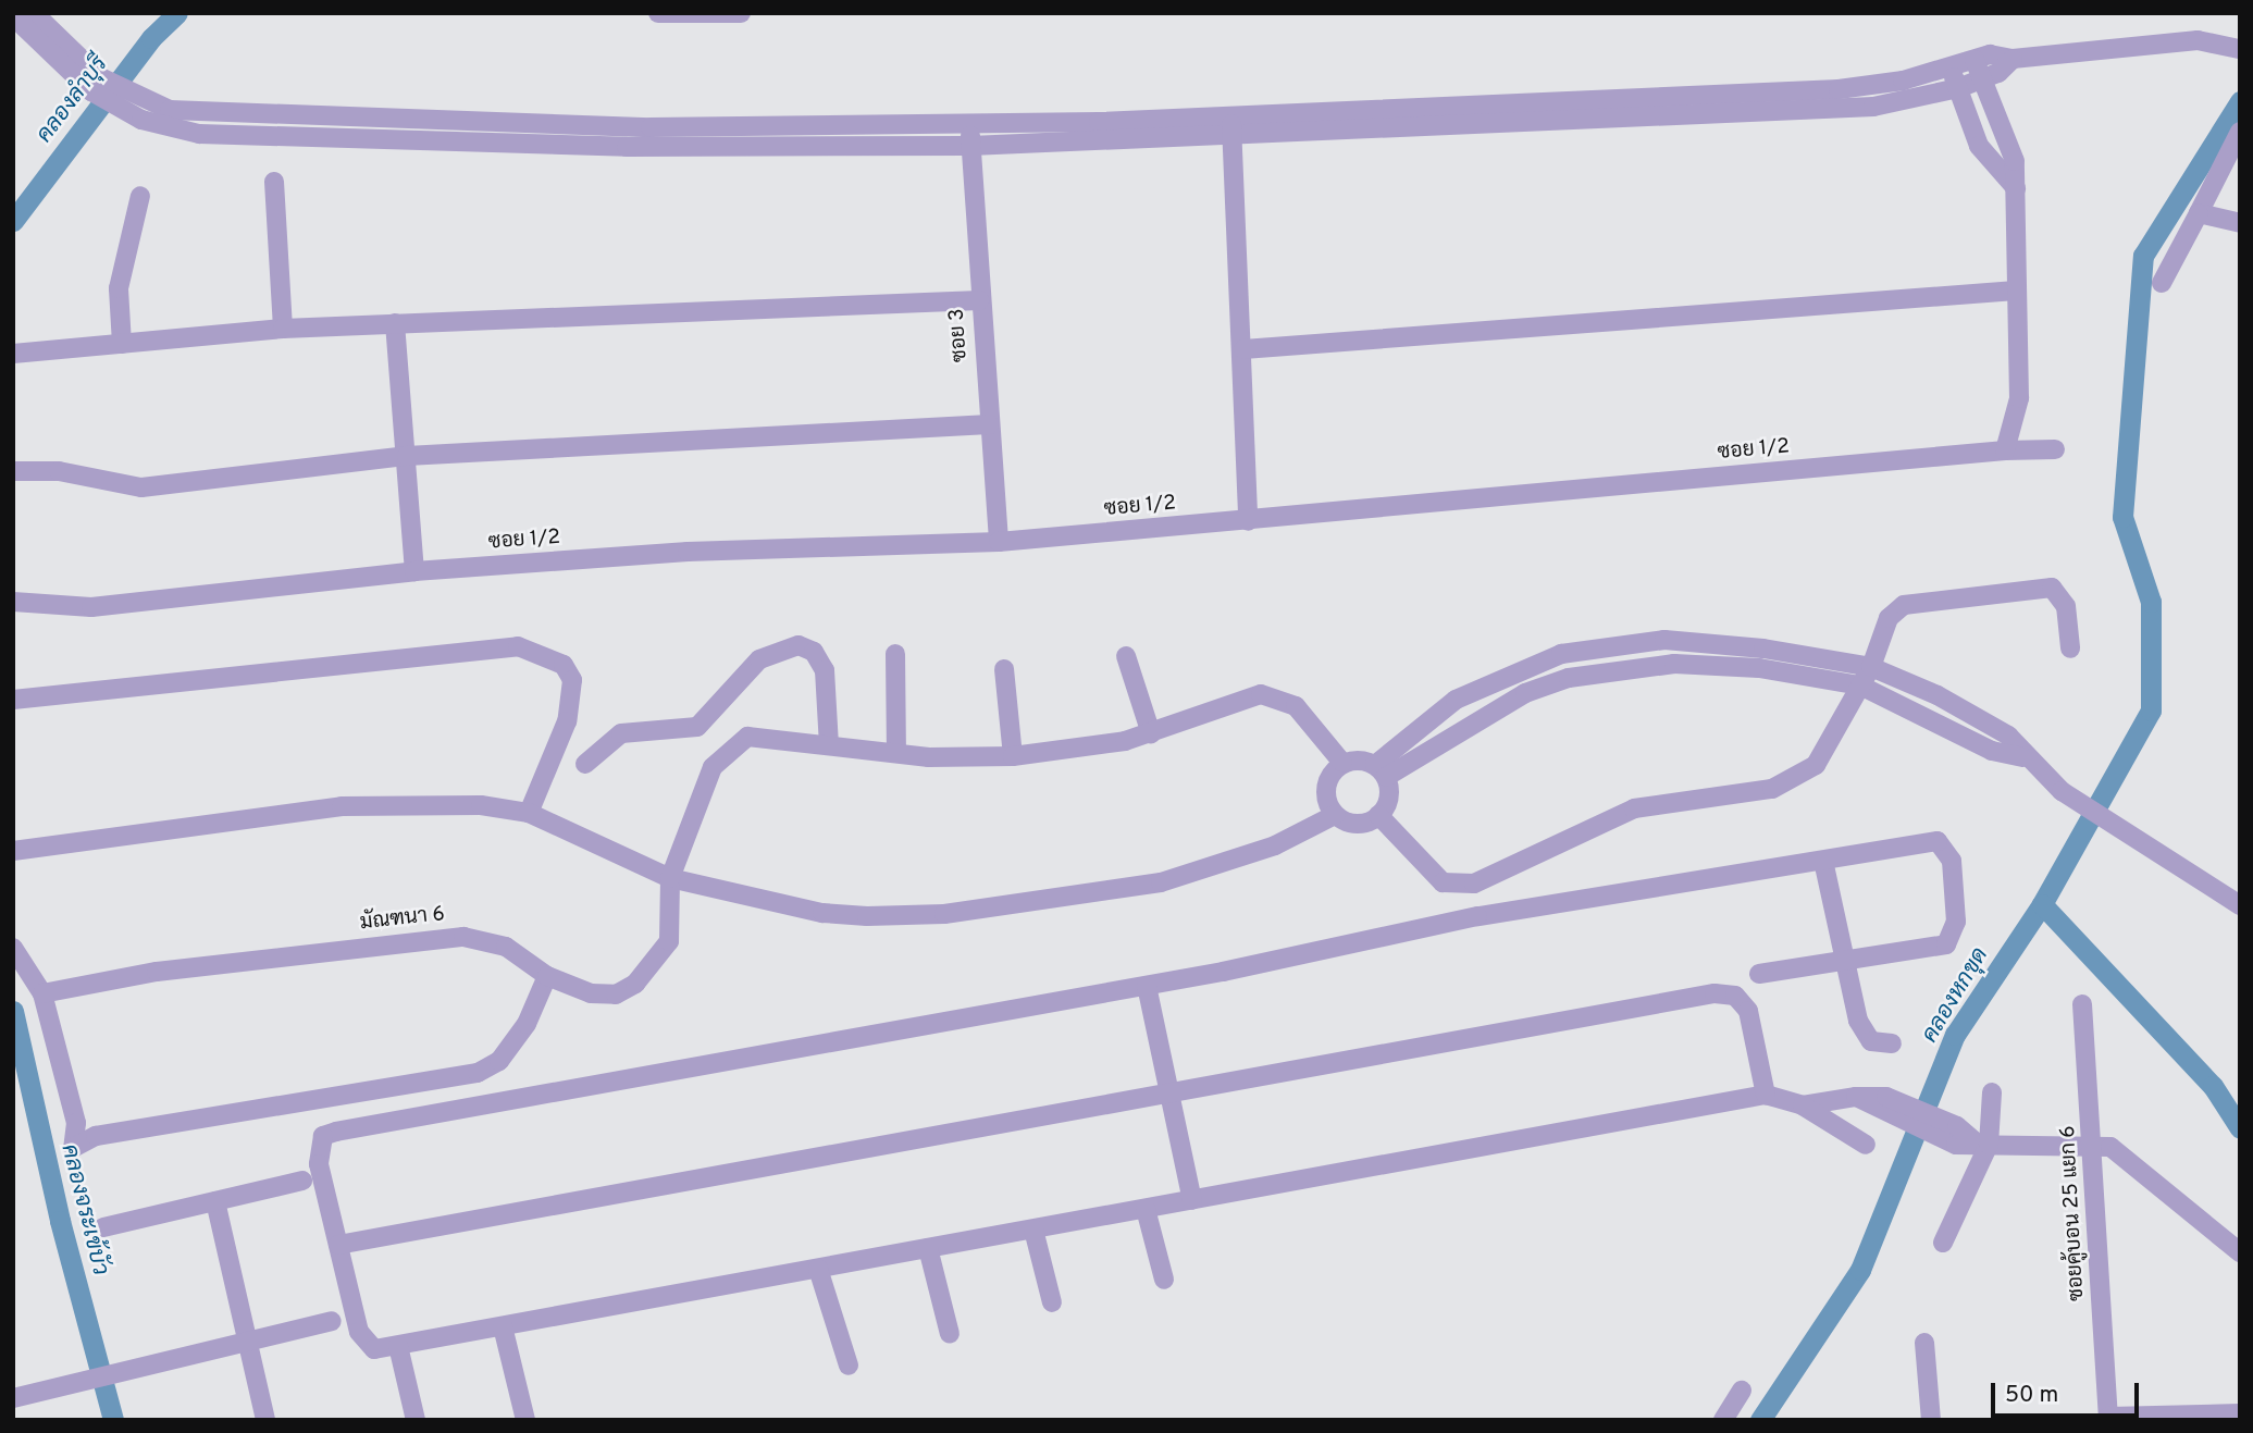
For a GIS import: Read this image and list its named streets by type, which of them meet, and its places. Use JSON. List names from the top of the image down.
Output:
{
  "streets": {
    "street": [
      "ซอย 3",
      "ซอย 1/2",
      "มัณฑนา 6",
      "ซอยคู้บอน 25 แยก 6"
    ]
  },
  "crossings": [
    ["ซอย 3", "ซอย 1/2"]
  ],
  "water": ["คลองลำบุรี", "คลองหกขุด", "คลองจระเข้บัว"],
  "scale_bar": "50 m"
}
